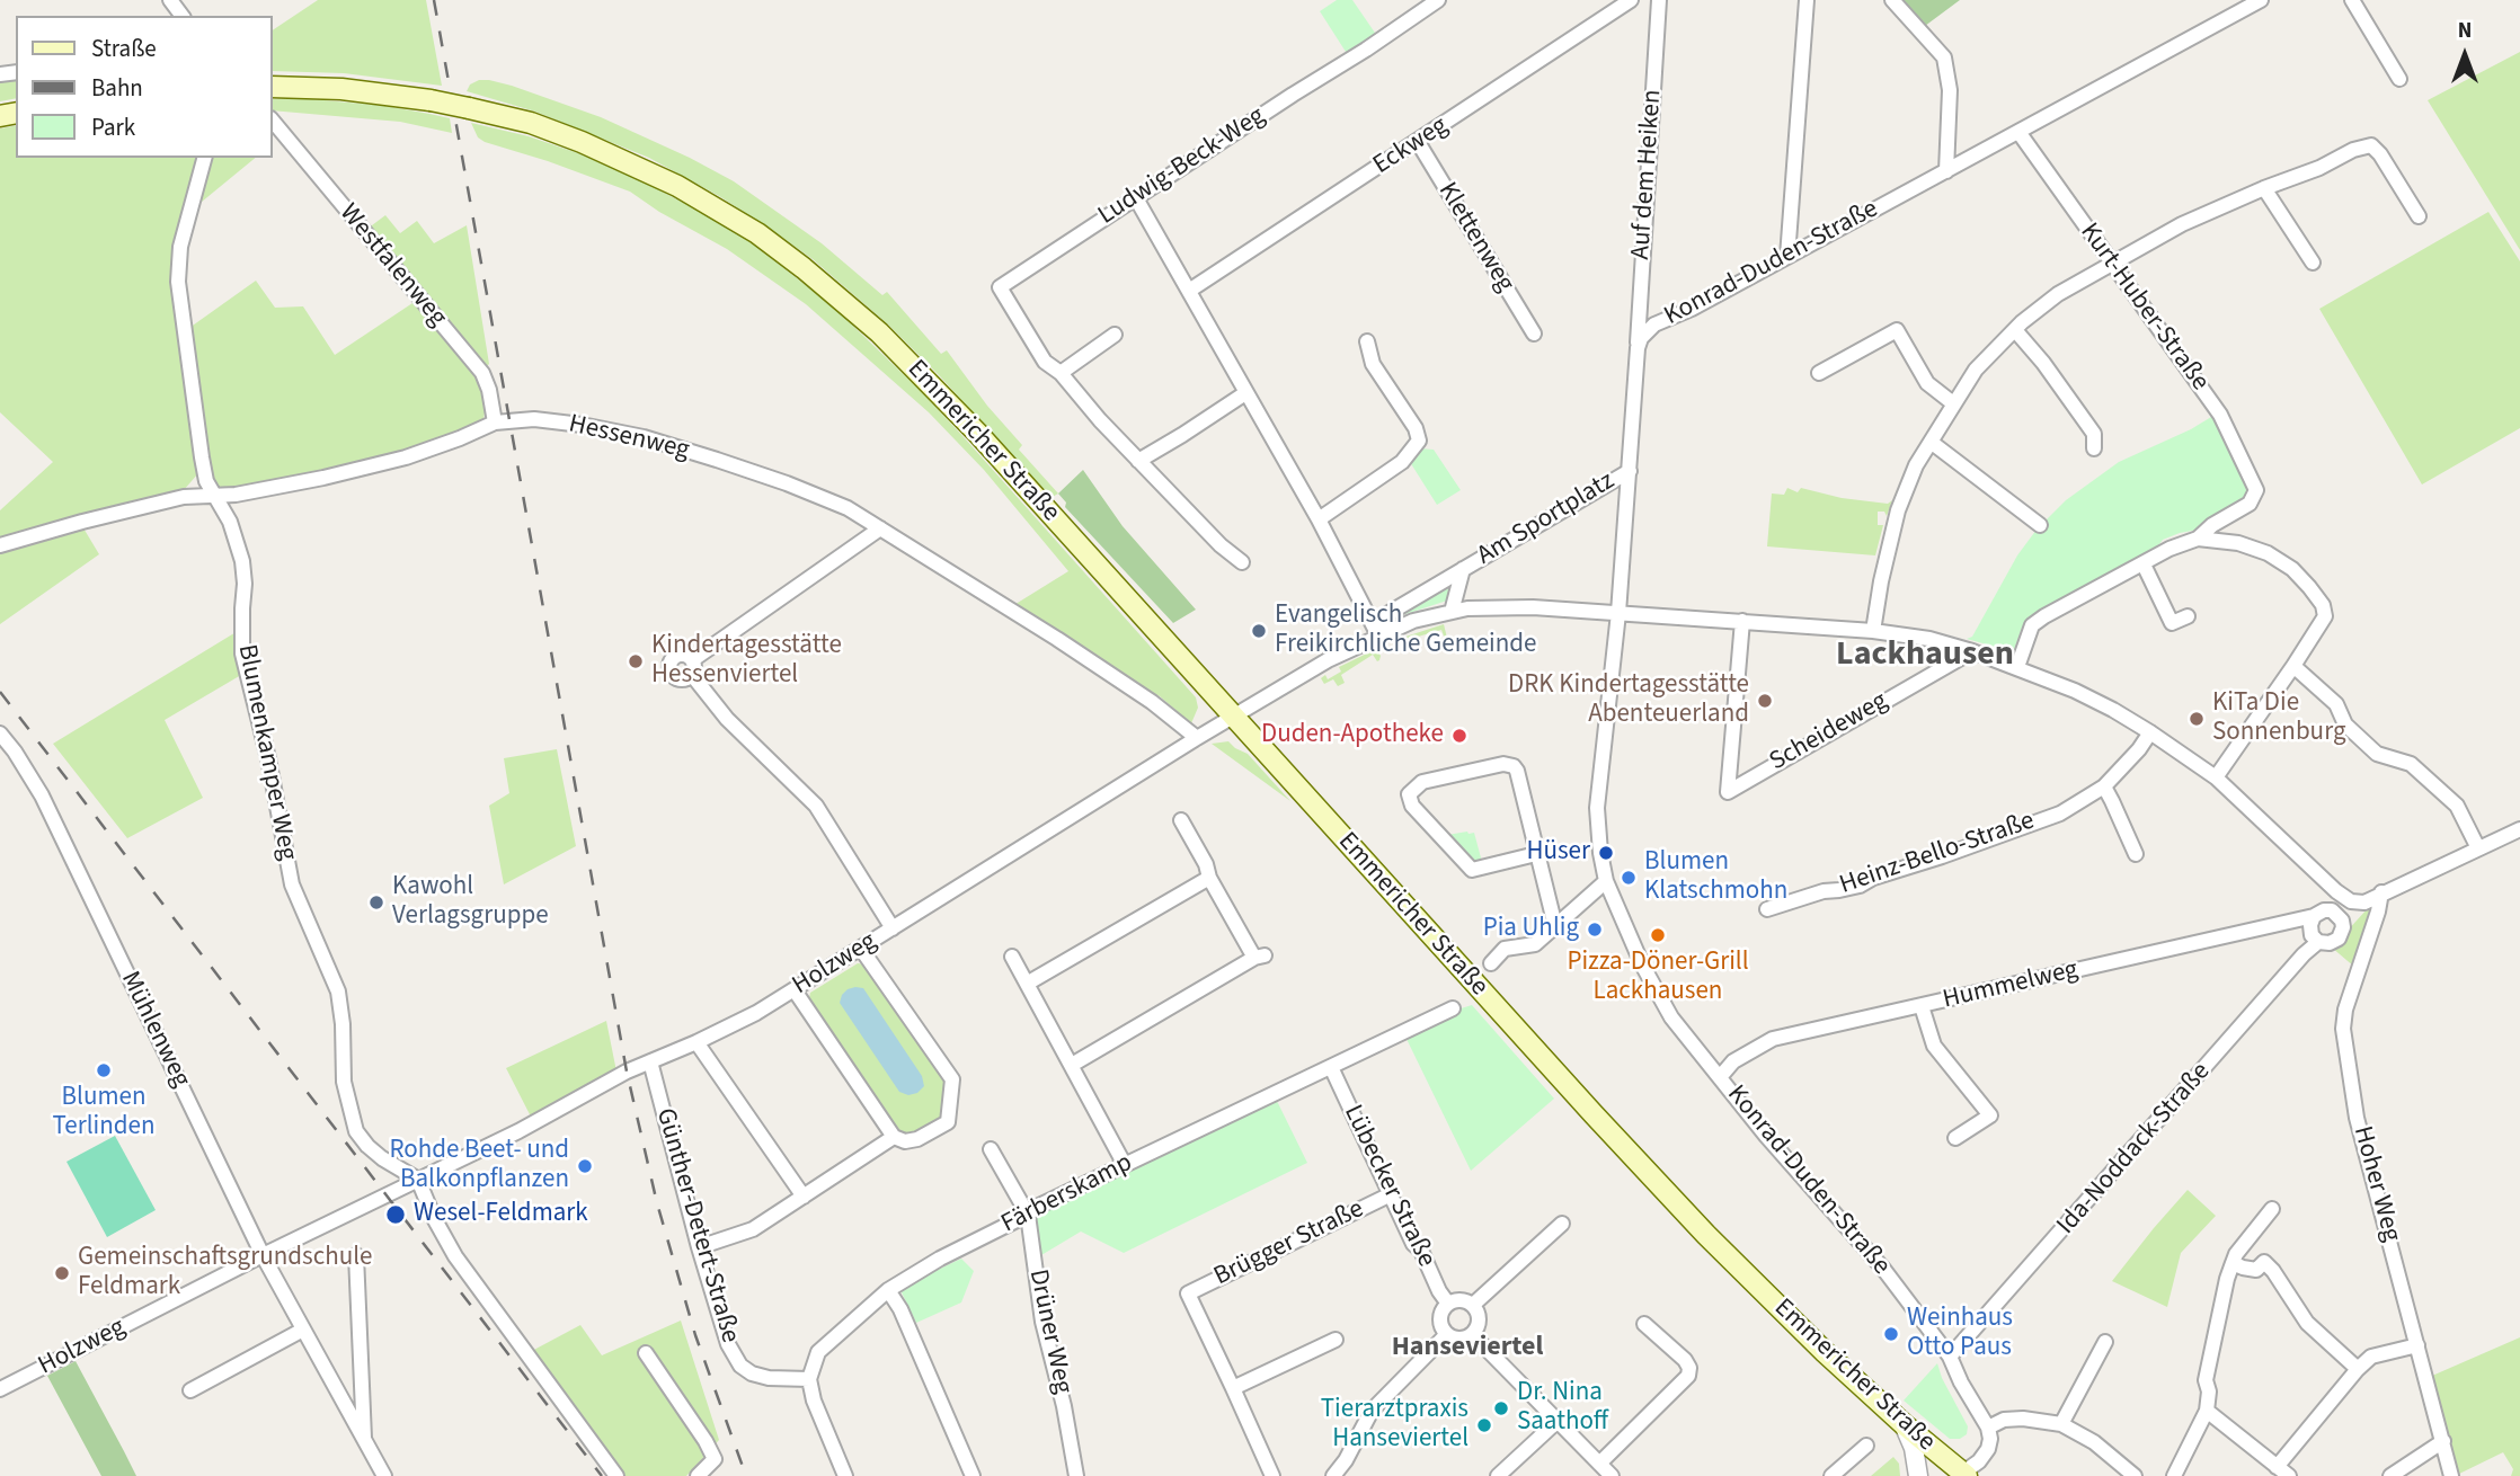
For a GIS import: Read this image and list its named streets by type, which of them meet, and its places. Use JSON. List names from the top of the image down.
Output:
{
  "streets": {
    "main road": ["Emmericher Straße"],
    "street": [
      "Eckweg",
      "Ludwig-Beck-Weg",
      "Auf dem Heiken",
      "Klettenweg",
      "Konrad-Duden-Straße",
      "Westfalenweg",
      "Kurt-Huber-Straße",
      "Hessenweg",
      "Am Sportplatz",
      "Scheideweg",
      "Blumenkamper Weg",
      "Heinz-Bello-Straße",
      "Holzweg",
      "Hummelweg",
      "Mühlenweg",
      "Ida-Noddack-Straße",
      "Hoher Weg",
      "Lübecker Straße",
      "Färberskamp",
      "Günther-Detert-Straße",
      "Brügger Straße",
      "Drüner Weg"
    ]
  },
  "crossings": [
    ["Eckweg", "Klettenweg"],
    ["Auf dem Heiken", "Konrad-Duden-Straße"],
    ["Konrad-Duden-Straße", "Kurt-Huber-Straße"],
    ["Konrad-Duden-Straße", "Am Sportplatz"],
    ["Konrad-Duden-Straße", "Holzweg"],
    ["Konrad-Duden-Straße", "Hummelweg"],
    ["Konrad-Duden-Straße", "Ida-Noddack-Straße"],
    ["Westfalenweg", "Hessenweg"],
    ["Hessenweg", "Blumenkamper Weg"],
    ["Hessenweg", "Holzweg"],
    ["Emmericher Straße", "Holzweg"],
    ["Am Sportplatz", "Holzweg"],
    ["Scheideweg", "Holzweg"],
    ["Blumenkamper Weg", "Holzweg"],
    ["Heinz-Bello-Straße", "Holzweg"],
    ["Holzweg", "Mühlenweg"],
    ["Holzweg", "Hoher Weg"],
    ["Holzweg", "Günther-Detert-Straße"],
    ["Hummelweg", "Ida-Noddack-Straße"],
    ["Lübecker Straße", "Färberskamp"],
    ["Lübecker Straße", "Brügger Straße"],
    ["Färberskamp", "Günther-Detert-Straße"],
    ["Färberskamp", "Drüner Weg"]
  ],
  "districts": ["Lackhausen", "Hanseviertel"],
  "places": [
    "Evangelisch Freikirchliche Gemeinde",
    "Kindertagesstätte Hessenviertel",
    "DRK Kindertagesstätte Abenteuerland",
    "KiTa Die Sonnenburg",
    "Duden-Apotheke",
    "Hüser",
    "Blumen Klatschmohn",
    "Kawohl Verlagsgruppe",
    "Pia Uhlig",
    "Pizza-Döner-Grill Lackhausen",
    "Blumen Terlinden",
    "Rohde Beet- und Balkonpflanzen",
    "Wesel-Feldmark",
    "Gemeinschaftsgrundschule Feldmark",
    "Weinhaus Otto Paus",
    "Dr. Nina Saathoff",
    "Tierarztpraxis Hanseviertel"
  ],
  "legend": ["Straße", "Bahn", "Park"],
  "north": "top"
}
